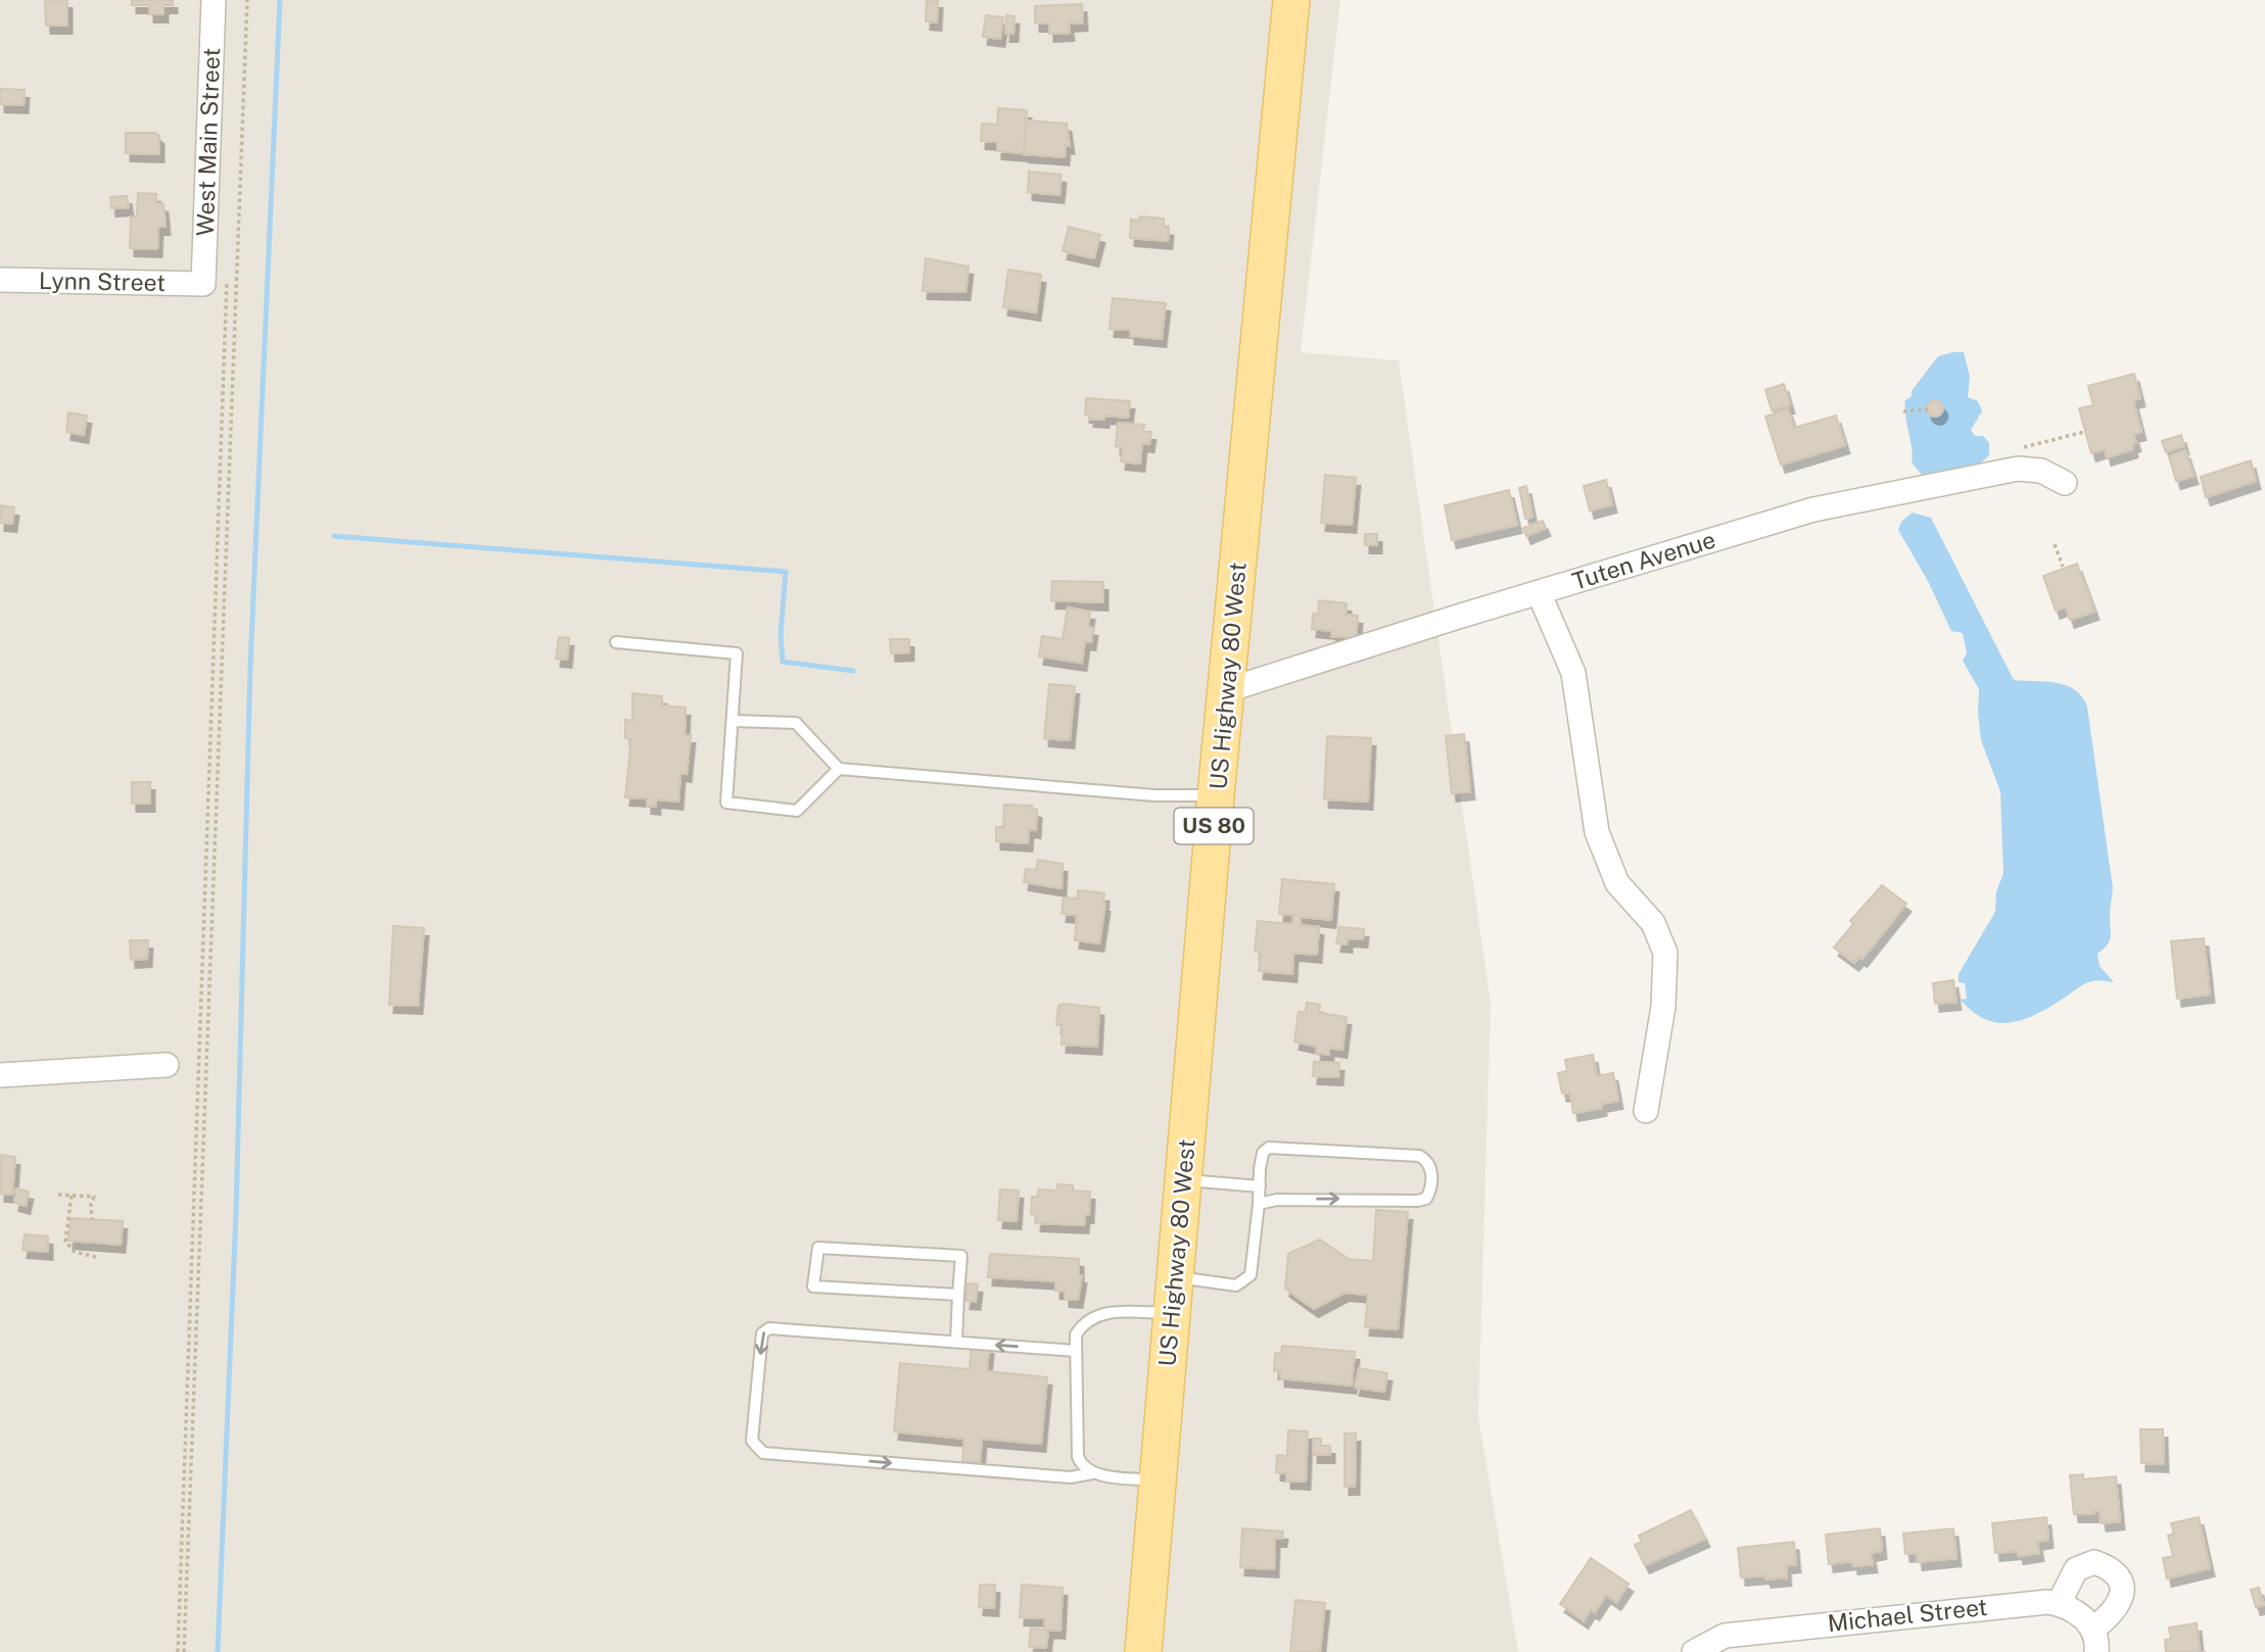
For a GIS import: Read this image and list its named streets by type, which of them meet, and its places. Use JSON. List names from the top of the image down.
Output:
{
  "streets": {
    "main road": ["US Highway 80 West", "US 80"],
    "street": [
      "West Main Street",
      "Lynn Street",
      "Tuten Avenue",
      "Michael Street"
    ]
  },
  "crossings": [
    ["West Main Street", "Lynn Street"],
    ["Tuten Avenue", "US Highway 80 West"]
  ]
}
